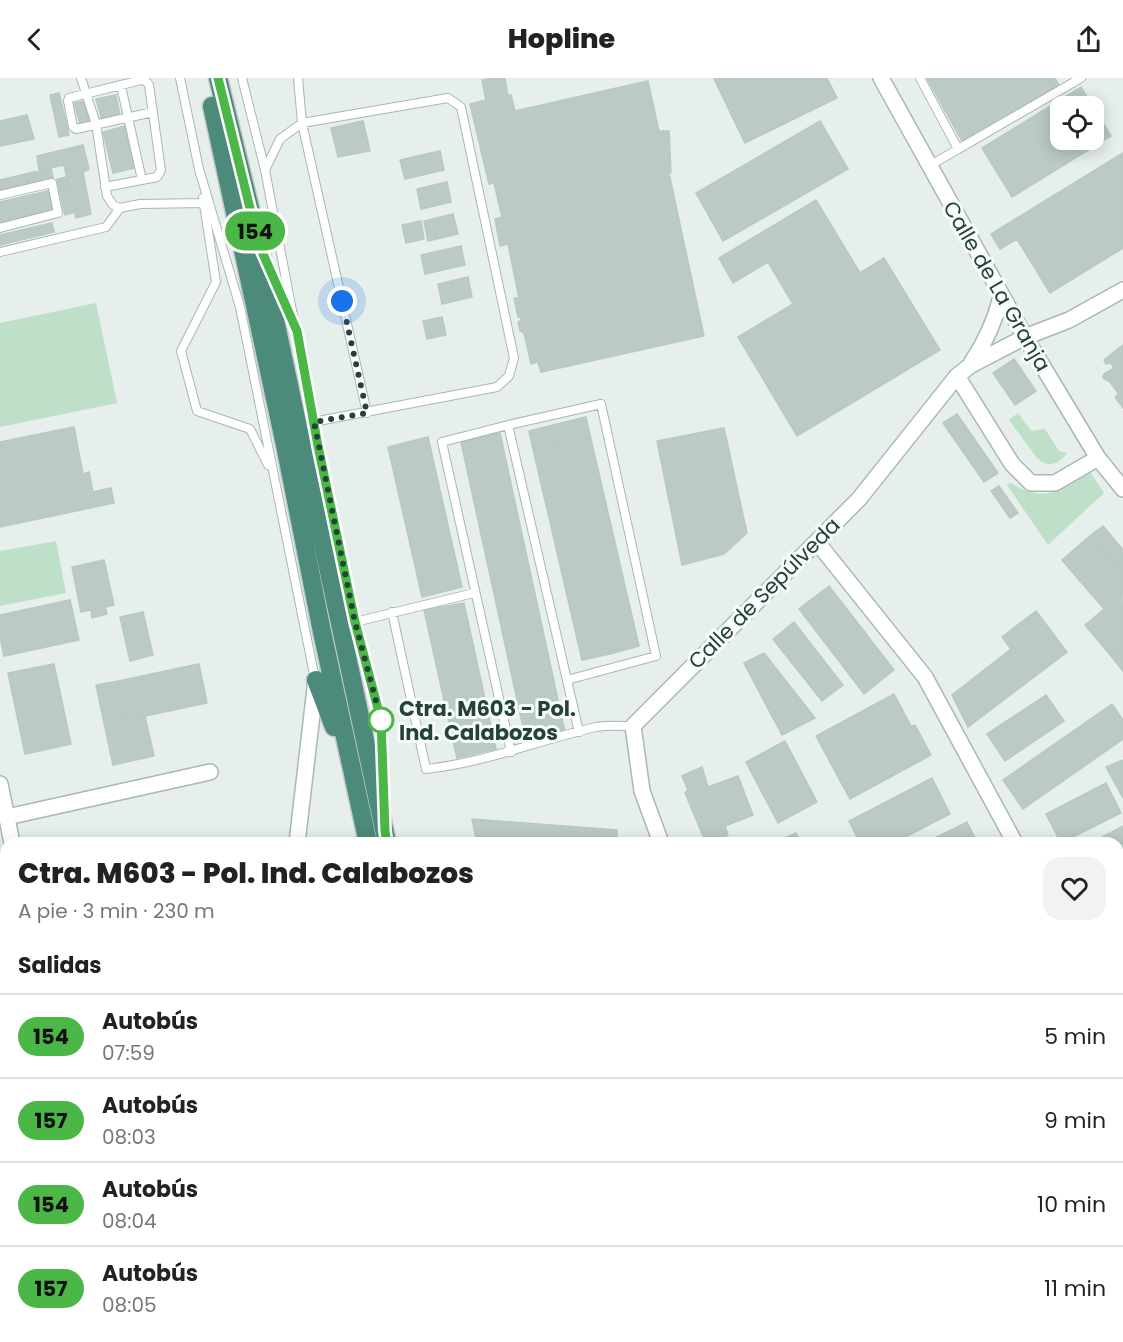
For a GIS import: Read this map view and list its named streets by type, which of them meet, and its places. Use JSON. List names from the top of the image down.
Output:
{
  "streets": {
    "street": ["Calle de La Granja", "Calle de Sepúlveda"]
  },
  "crossings": [
    ["Calle de La Granja", "Calle de Sepúlveda"]
  ],
  "places": ["Ctra. M603 - Pol. Ind. Calabozos"],
  "lines": ["bus line 154"],
  "page": {
    "header": "Hopline",
    "on_map": "154",
    "heading": [
      ["Ctra. M603 - Pol. Ind. Calabozos", "A pie · 3 min · 230 m"],
      "Salidas"
    ],
    "list": [
      {
        "mark": "154",
        "name": "Autobús",
        "note": "07:59",
        "value": "5 min"
      },
      {
        "mark": "157",
        "name": "Autobús",
        "note": "08:03",
        "value": "9 min"
      },
      {
        "mark": "154",
        "name": "Autobús",
        "note": "08:04",
        "value": "10 min"
      },
      {
        "mark": "157",
        "name": "Autobús",
        "note": "08:05",
        "value": "11 min"
      }
    ]
  }
}
